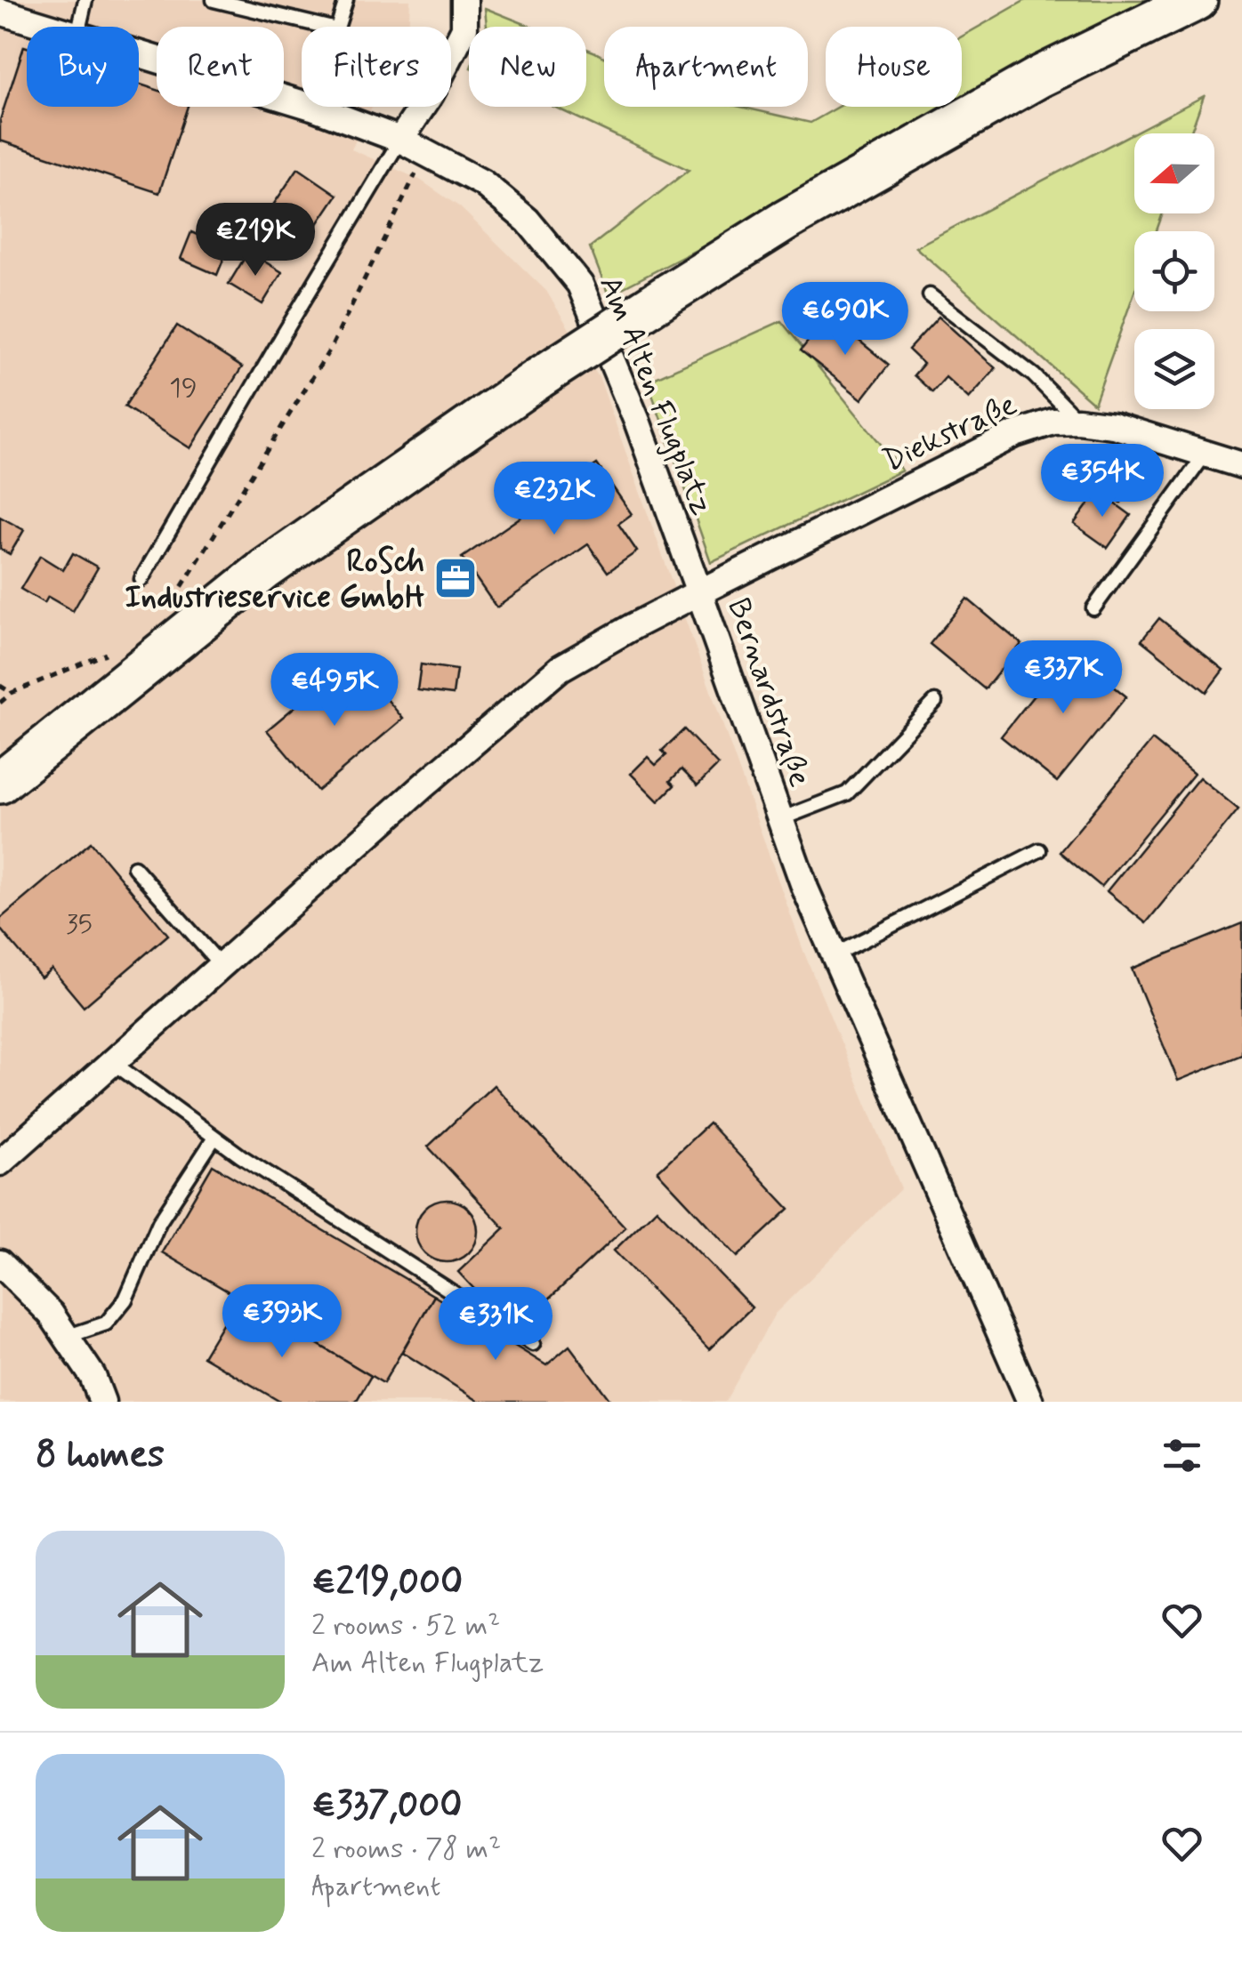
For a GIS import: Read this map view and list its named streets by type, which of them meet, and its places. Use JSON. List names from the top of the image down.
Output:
{
  "streets": {
    "street": ["Am Alten Flugplatz", "Diekstraße", "Bernardstraße"]
  },
  "crossings": [
    ["Am Alten Flugplatz", "Diekstraße"],
    ["Am Alten Flugplatz", "Bernardstraße"],
    ["Diekstraße", "Bernardstraße"]
  ],
  "places": {
    "office": ["RoSch Industrieservice GmbH"]
  },
  "house_numbers": ["19", "35"],
  "north": "left",
  "page": {
    "chip": [
      "Buy",
      "Rent",
      "Filters",
      "New",
      "Apartment",
      "House"
    ],
    "price": [
      "€219K",
      "€690K",
      "€354K",
      "€232K",
      "€337K",
      "€495K",
      "€393K",
      "€331K"
    ],
    "heading": "8 homes",
    "list": [
      {
        "name": "€219,000",
        "note": "2 rooms · 52 m² · Am Alten Flugplatz"
      },
      {
        "name": "€337,000",
        "note": "2 rooms · 78 m² · Apartment"
      }
    ]
  }
}
